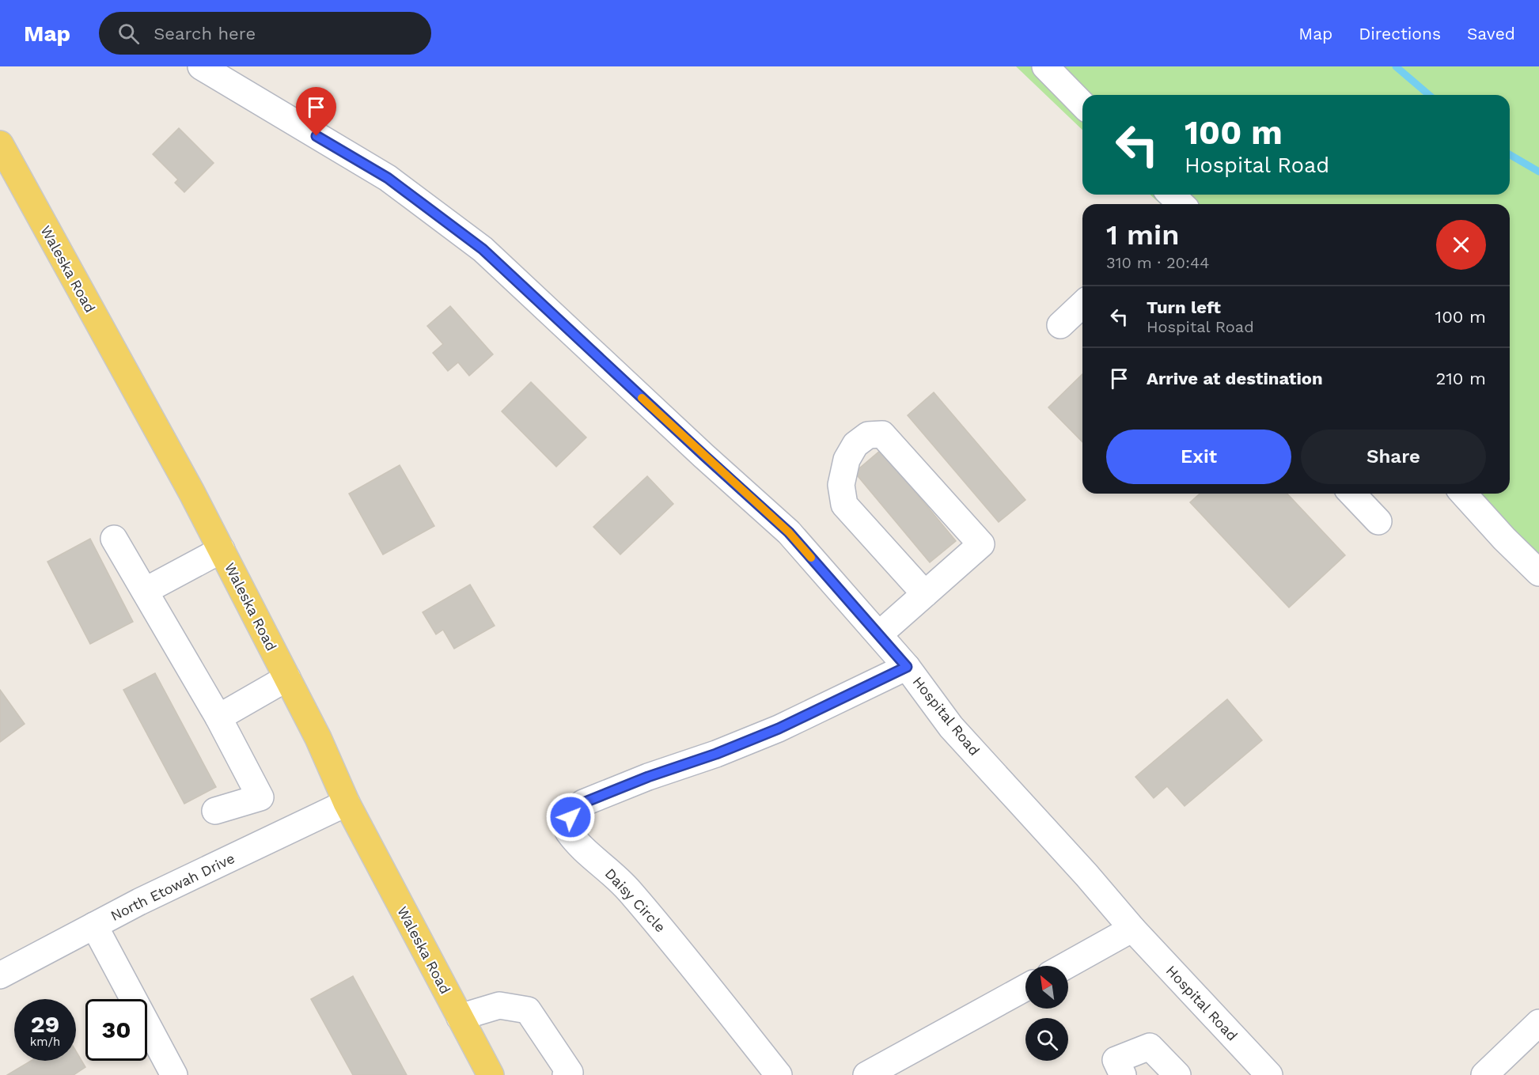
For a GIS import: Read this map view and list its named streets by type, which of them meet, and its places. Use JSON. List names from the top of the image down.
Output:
{
  "streets": {
    "main road": ["Waleska Road"],
    "street": ["Hospital Road", "North Etowah Drive", "Daisy Circle"]
  },
  "crossings": [
    ["Waleska Road", "North Etowah Drive"],
    ["Hospital Road", "Daisy Circle"]
  ],
  "north": "top left",
  "page": {
    "header": "Map",
    "search": "Search here",
    "nav": ["Map", "Directions", "Saved"],
    "turn": ["100 m", "Hospital Road"],
    "heading": ["1 min", "310 m · 20:44"],
    "list": [
      {
        "name": "Turn left",
        "note": "Hospital Road",
        "value": "100 m"
      },
      {
        "name": "Arrive at destination",
        "value": "210 m"
      }
    ],
    "buttons": ["Exit", "Share"],
    "speed": "29 km/h",
    "limit": "30"
  }
}
